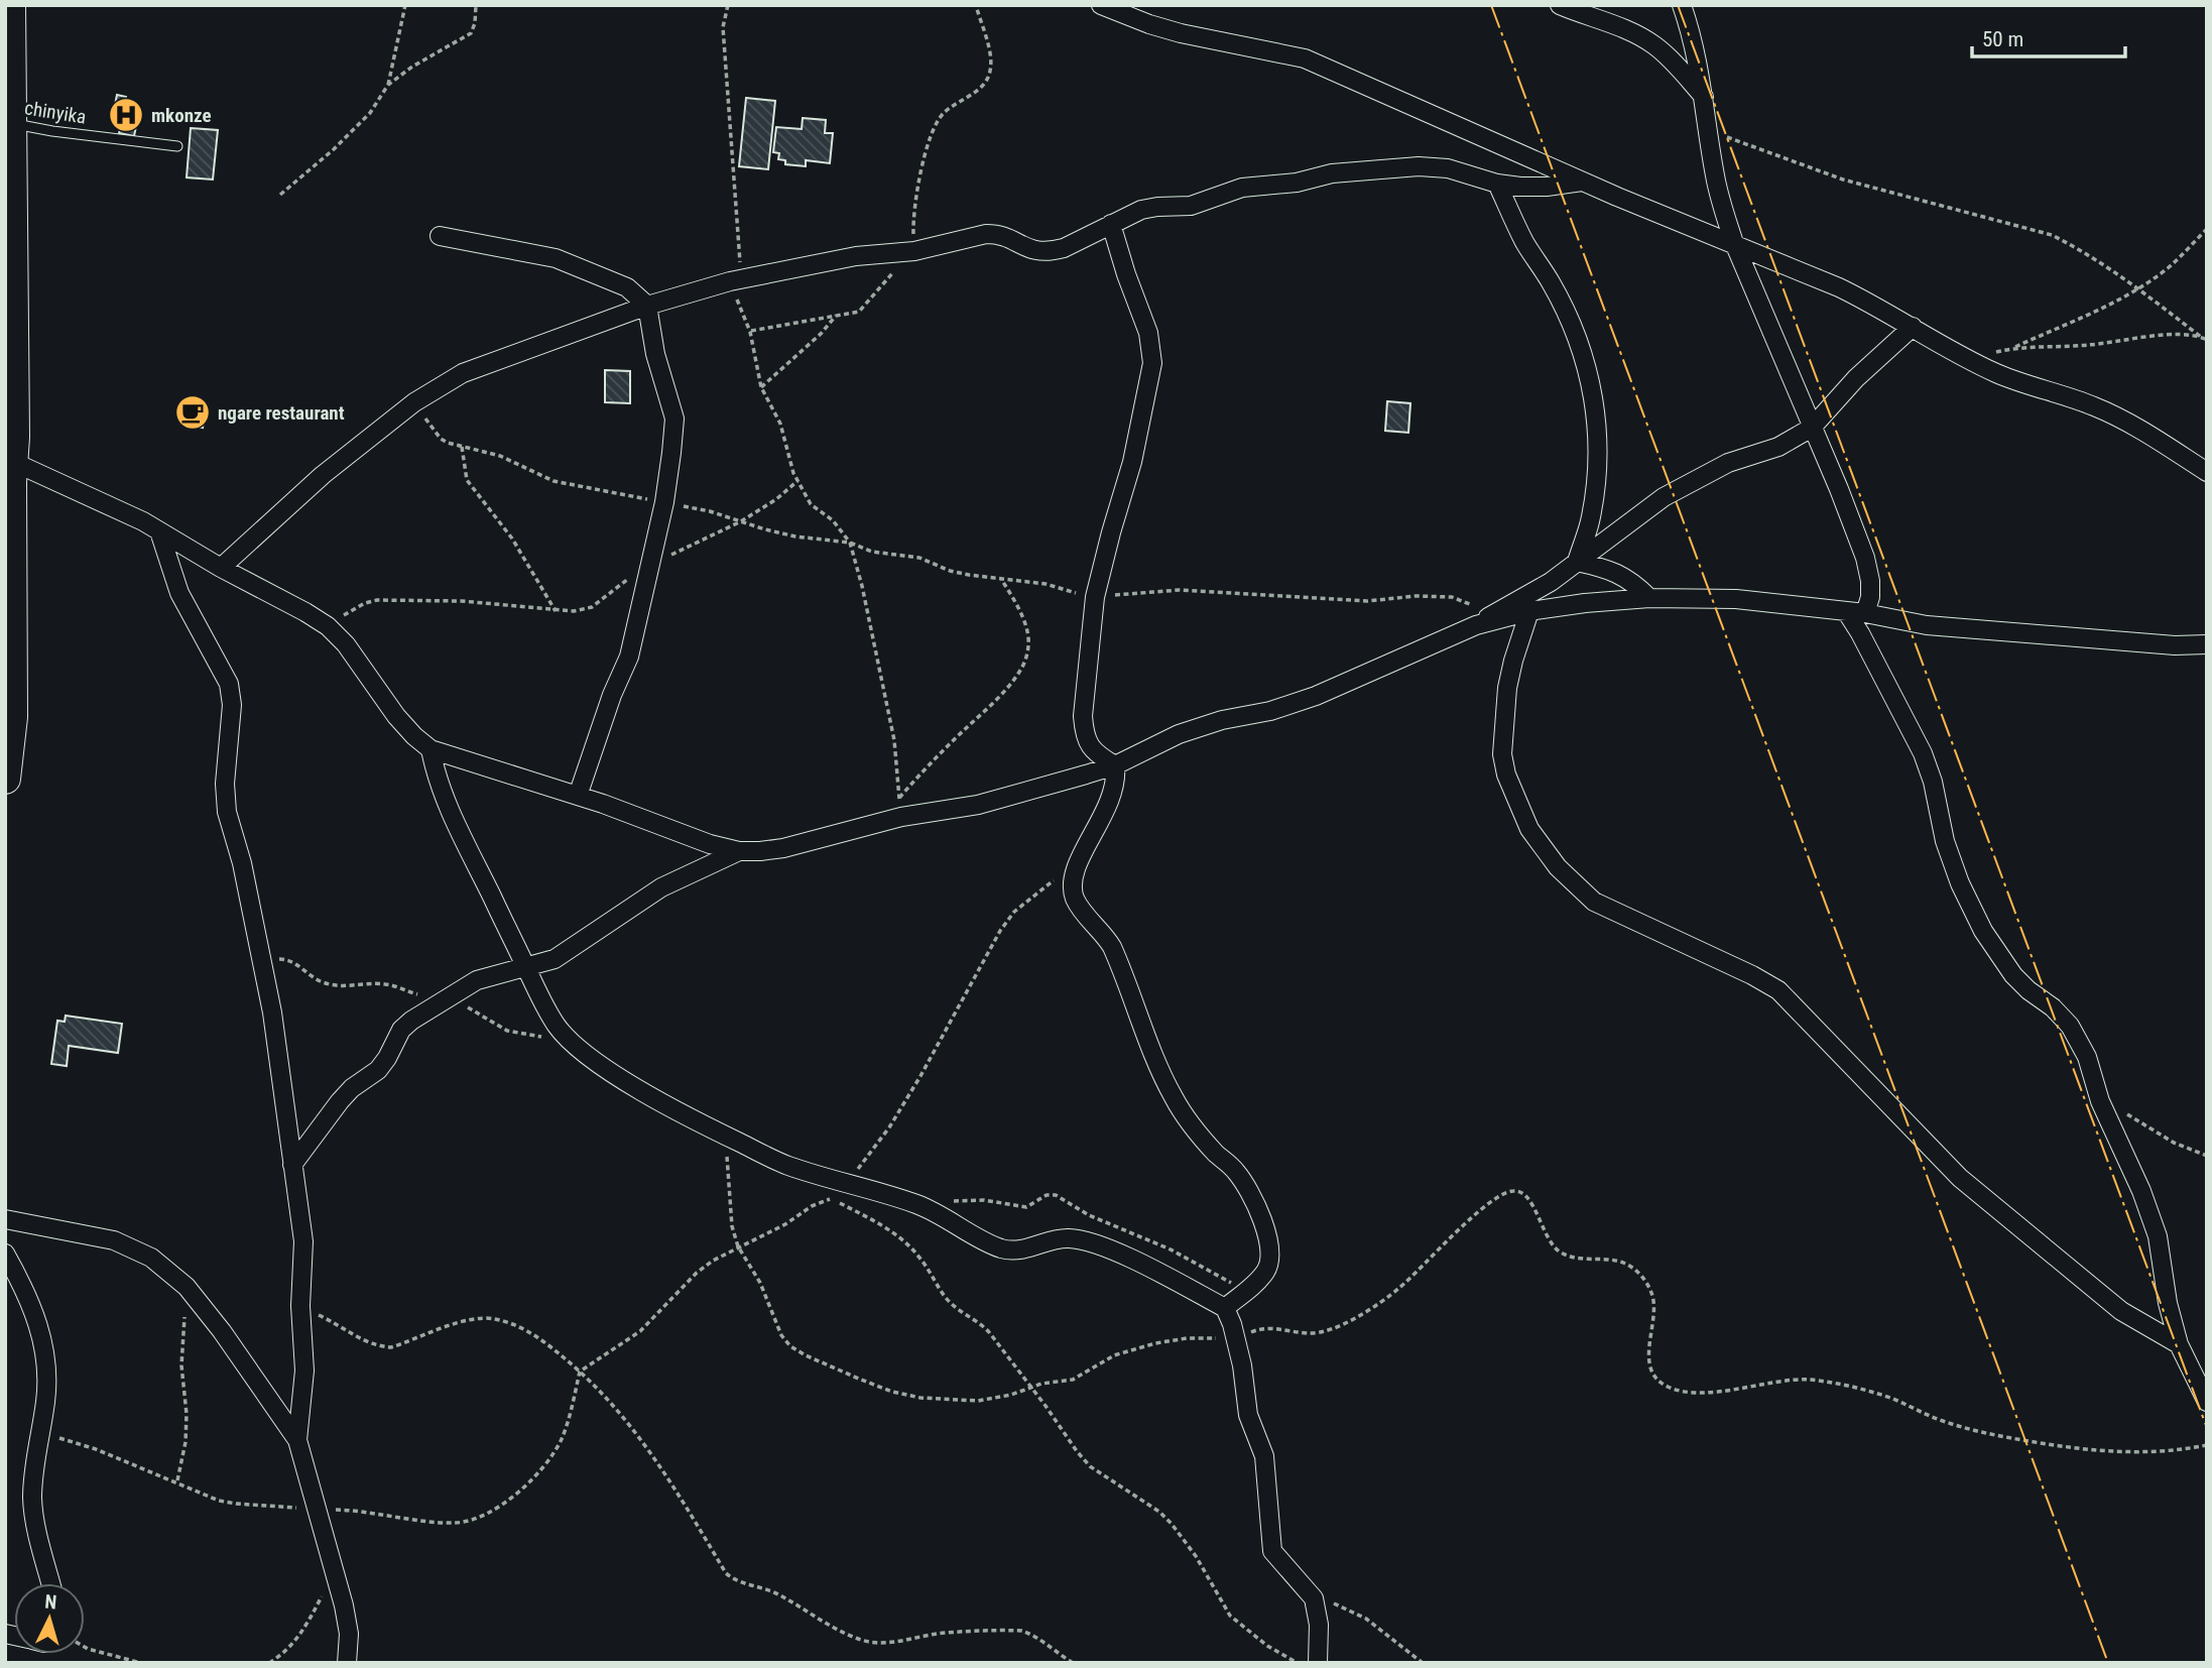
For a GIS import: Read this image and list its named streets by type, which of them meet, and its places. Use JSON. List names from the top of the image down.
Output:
{
  "streets": {
    "lane": ["chinyika"]
  },
  "places": {
    "hospital": ["mkonze"],
    "cafe": ["ngare restaurant"]
  },
  "scale_bar": "50 m",
  "north": "top"
}
